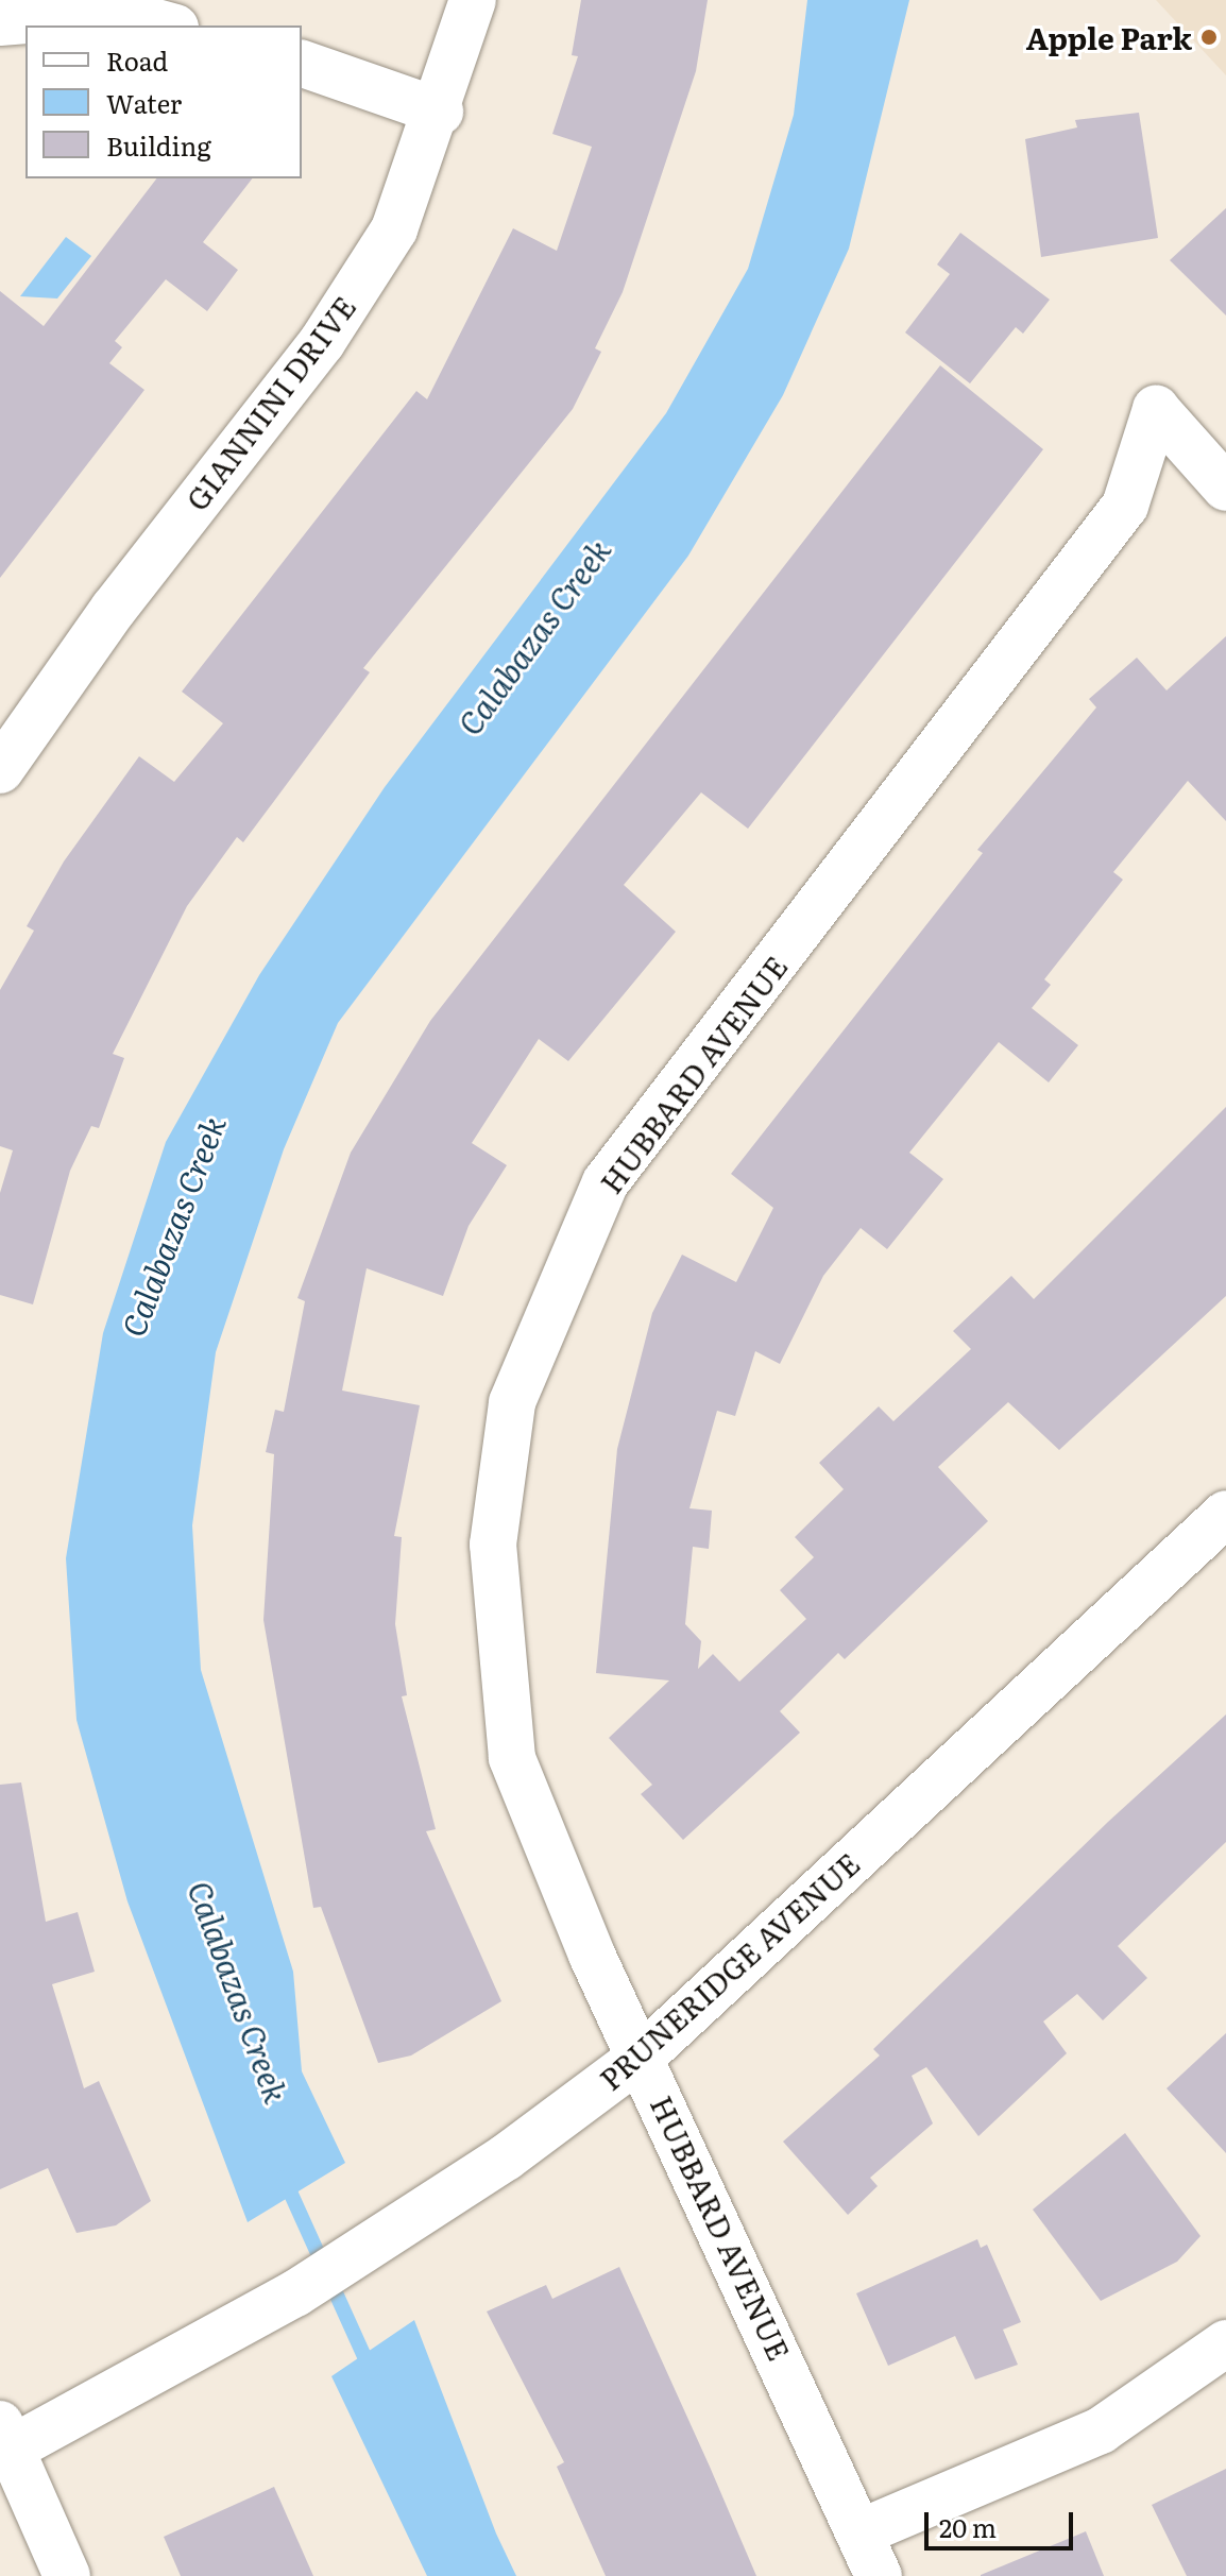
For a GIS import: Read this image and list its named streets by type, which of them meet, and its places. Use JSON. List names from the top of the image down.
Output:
{
  "streets": {
    "street": ["GIANNINI DRIVE", "HUBBARD AVENUE", "PRUNERIDGE AVENUE"]
  },
  "crossings": [
    ["HUBBARD AVENUE", "PRUNERIDGE AVENUE"]
  ],
  "water": ["Calabazas Creek"],
  "places": ["Apple Park"],
  "legend": ["Road", "Water", "Building"],
  "scale_bar": "20 m"
}
